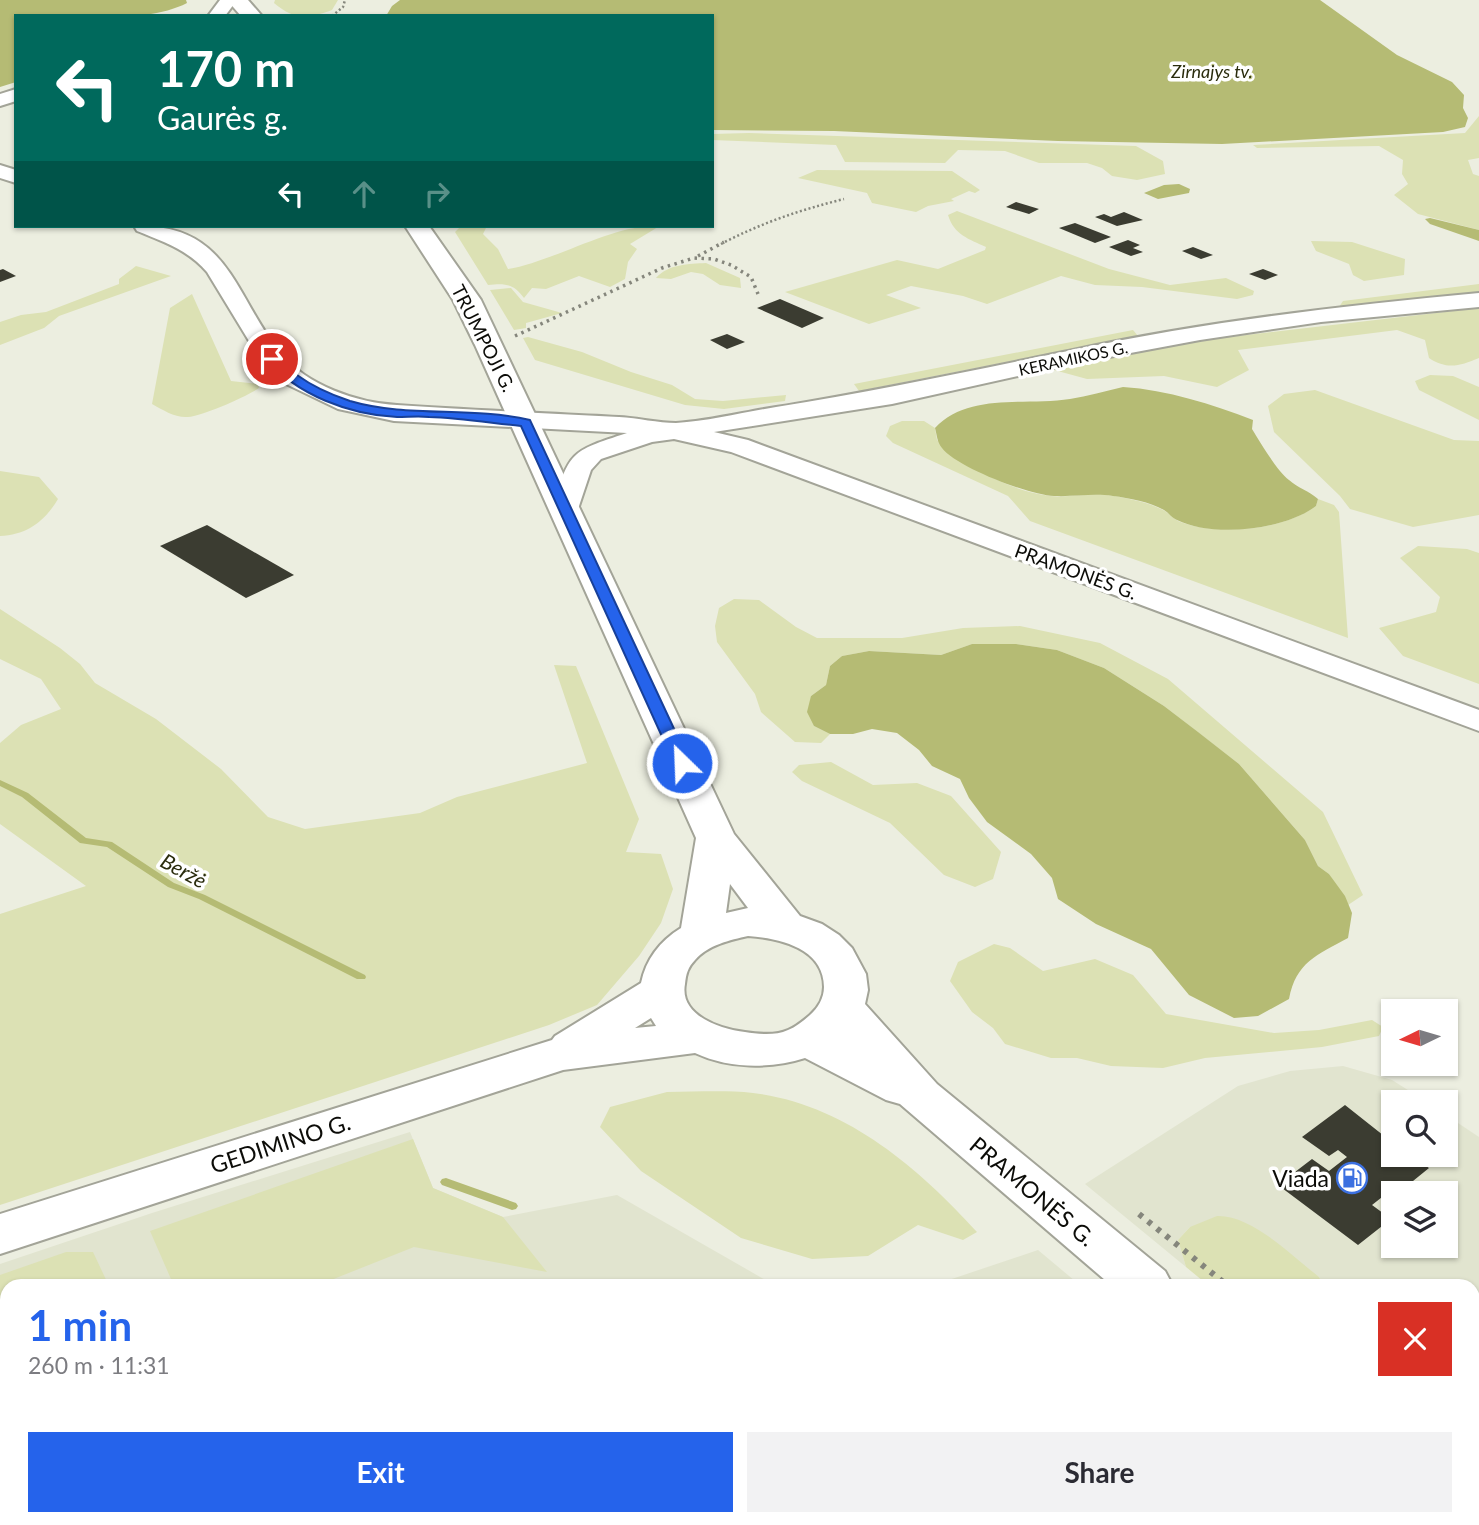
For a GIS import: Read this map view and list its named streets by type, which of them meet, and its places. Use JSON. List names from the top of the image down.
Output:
{
  "streets": {
    "main road": ["TRUMPOJI G.", "PRAMONĖS G.", "GEDIMINO G."],
    "street": ["KERAMIKOS G."]
  },
  "crossings": [
    ["TRUMPOJI G.", "PRAMONĖS G."],
    ["TRUMPOJI G.", "GEDIMINO G."],
    ["KERAMIKOS G.", "PRAMONĖS G."],
    ["PRAMONĖS G.", "GEDIMINO G."]
  ],
  "water": ["Zirnajys tv.", "Beržė"],
  "places": {
    "fuel station": ["Viada"]
  },
  "north": "left",
  "page": {
    "turn": ["170 m", "Gaurės g."],
    "heading": ["1 min", "260 m · 11:31"],
    "buttons": ["Exit", "Share"]
  }
}
